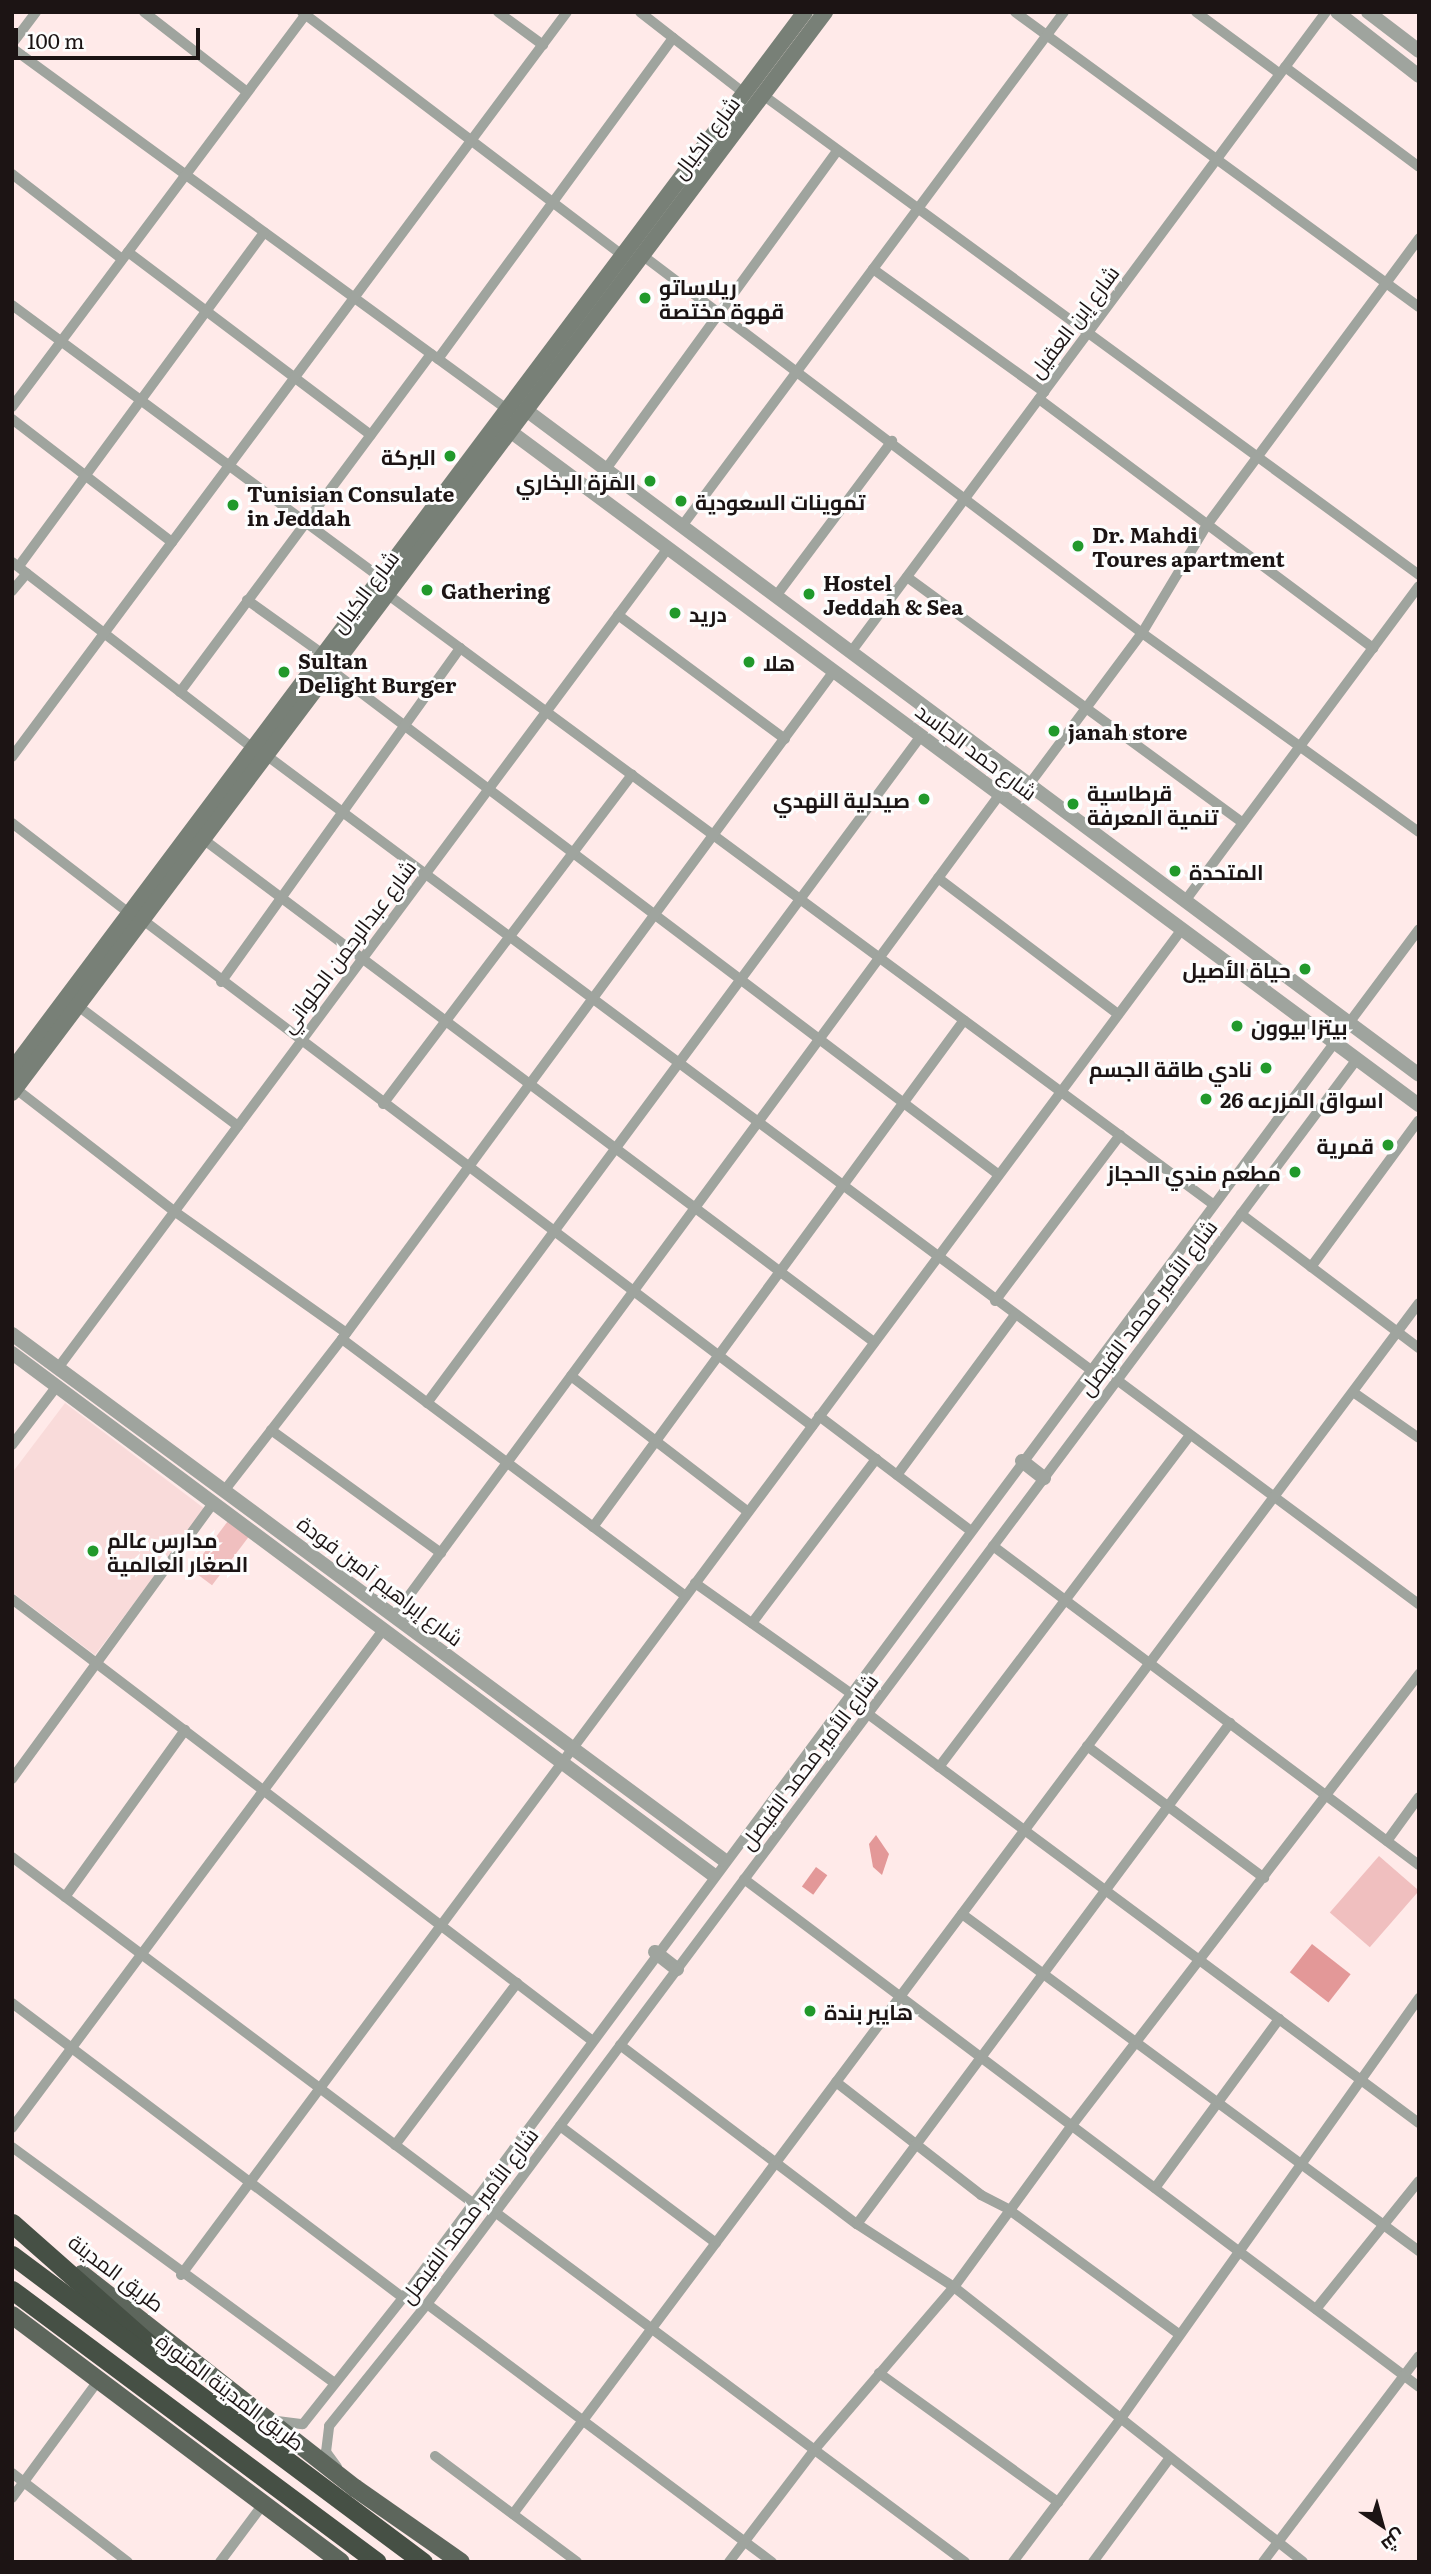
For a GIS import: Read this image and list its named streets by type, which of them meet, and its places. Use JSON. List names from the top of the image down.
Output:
{
  "streets": {
    "highway": ["طريق المدينة المنورة"],
    "main road": ["شارع الكيال", "طريق المدينة"],
    "street": [
      "شارع إبن العقيل",
      "شارع حمد الجاسد",
      "شارع عبدالرحمن الحلواني",
      "شارع الأمير محمد الفيصل",
      "شارع إبراهيم آمين فودة"
    ]
  },
  "crossings": [
    ["شارع الكيال", "شارع حمد الجاسد"],
    ["شارع إبن العقيل", "شارع حمد الجاسد"],
    ["شارع حمد الجاسد", "شارع عبدالرحمن الحلواني"],
    ["شارع حمد الجاسد", "شارع الأمير محمد الفيصل"],
    ["شارع عبدالرحمن الحلواني", "شارع إبراهيم آمين فودة"],
    ["شارع الأمير محمد الفيصل", "شارع إبراهيم آمين فودة"],
    ["شارع الأمير محمد الفيصل", "طريق المدينة"]
  ],
  "places": [
    "ريلاساتو قهوة مختصة",
    "البركة",
    "المَزة البخاري",
    "تموينات السعودية",
    "Tunisian Consulate in Jeddah",
    "Dr. Mahdi Toures apartment",
    "Gathering",
    "Hostel Jeddah & Sea",
    "دريد",
    "هلا",
    "Sultan Delight Burger",
    "janah store",
    "صيدلية النهدي",
    "قرطاسية تنمية المعرفة",
    "المتحدة",
    "حياة الأصيل",
    "بيتزا بيوون",
    "نادي طاقة الجسم",
    "اسواق المزرعه 26",
    "قمرية",
    "مطعم مندي الحجاز",
    "مدارس عالم الصغار العالمية",
    "هايبر بندة"
  ],
  "scale_bar": "100 m",
  "north": "bottom right"
}
